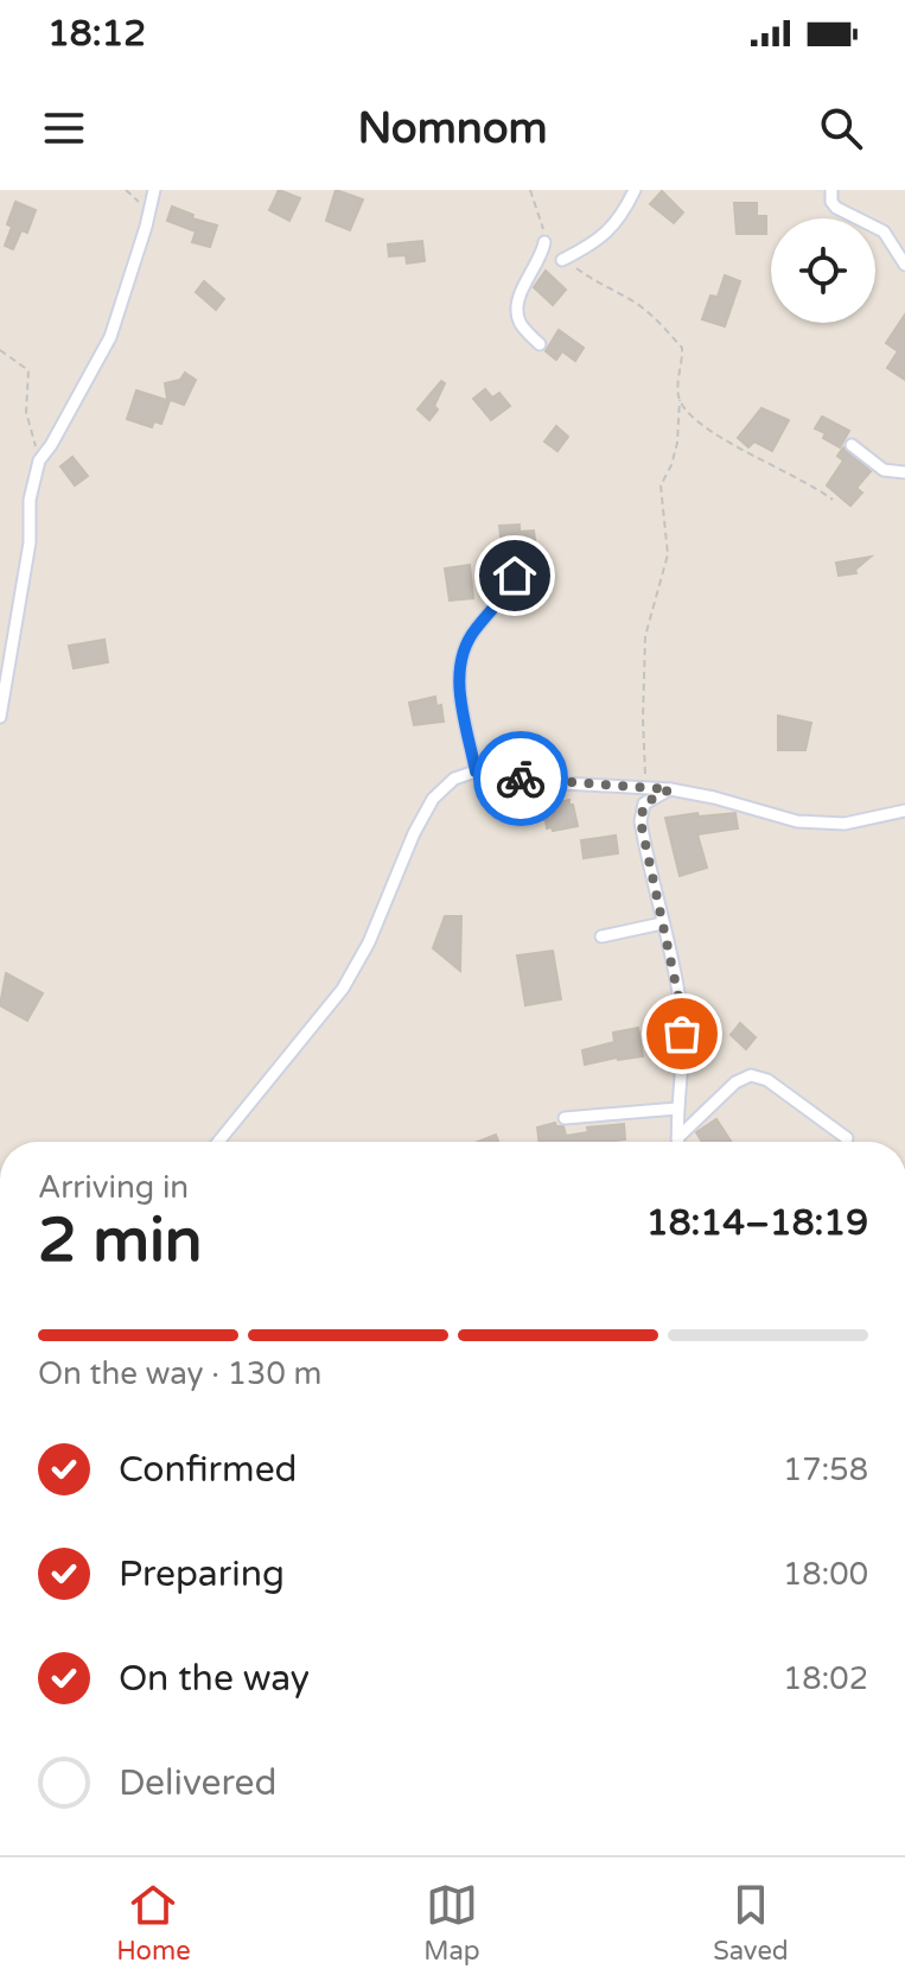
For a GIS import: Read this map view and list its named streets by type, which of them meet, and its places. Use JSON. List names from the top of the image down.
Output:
{
  "page": {
    "status": "18:12",
    "header": "Nomnom",
    "heading": ["2 min", "Arriving in", "18:14–18:19"],
    "bar": "On the way · 130 m",
    "list": [
      ["Confirmed", "17:58"],
      ["Preparing", "18:00"],
      ["On the way", "18:02"],
      "Delivered"
    ],
    "tabs": ["Home", "Map", "Saved"]
  }
}
